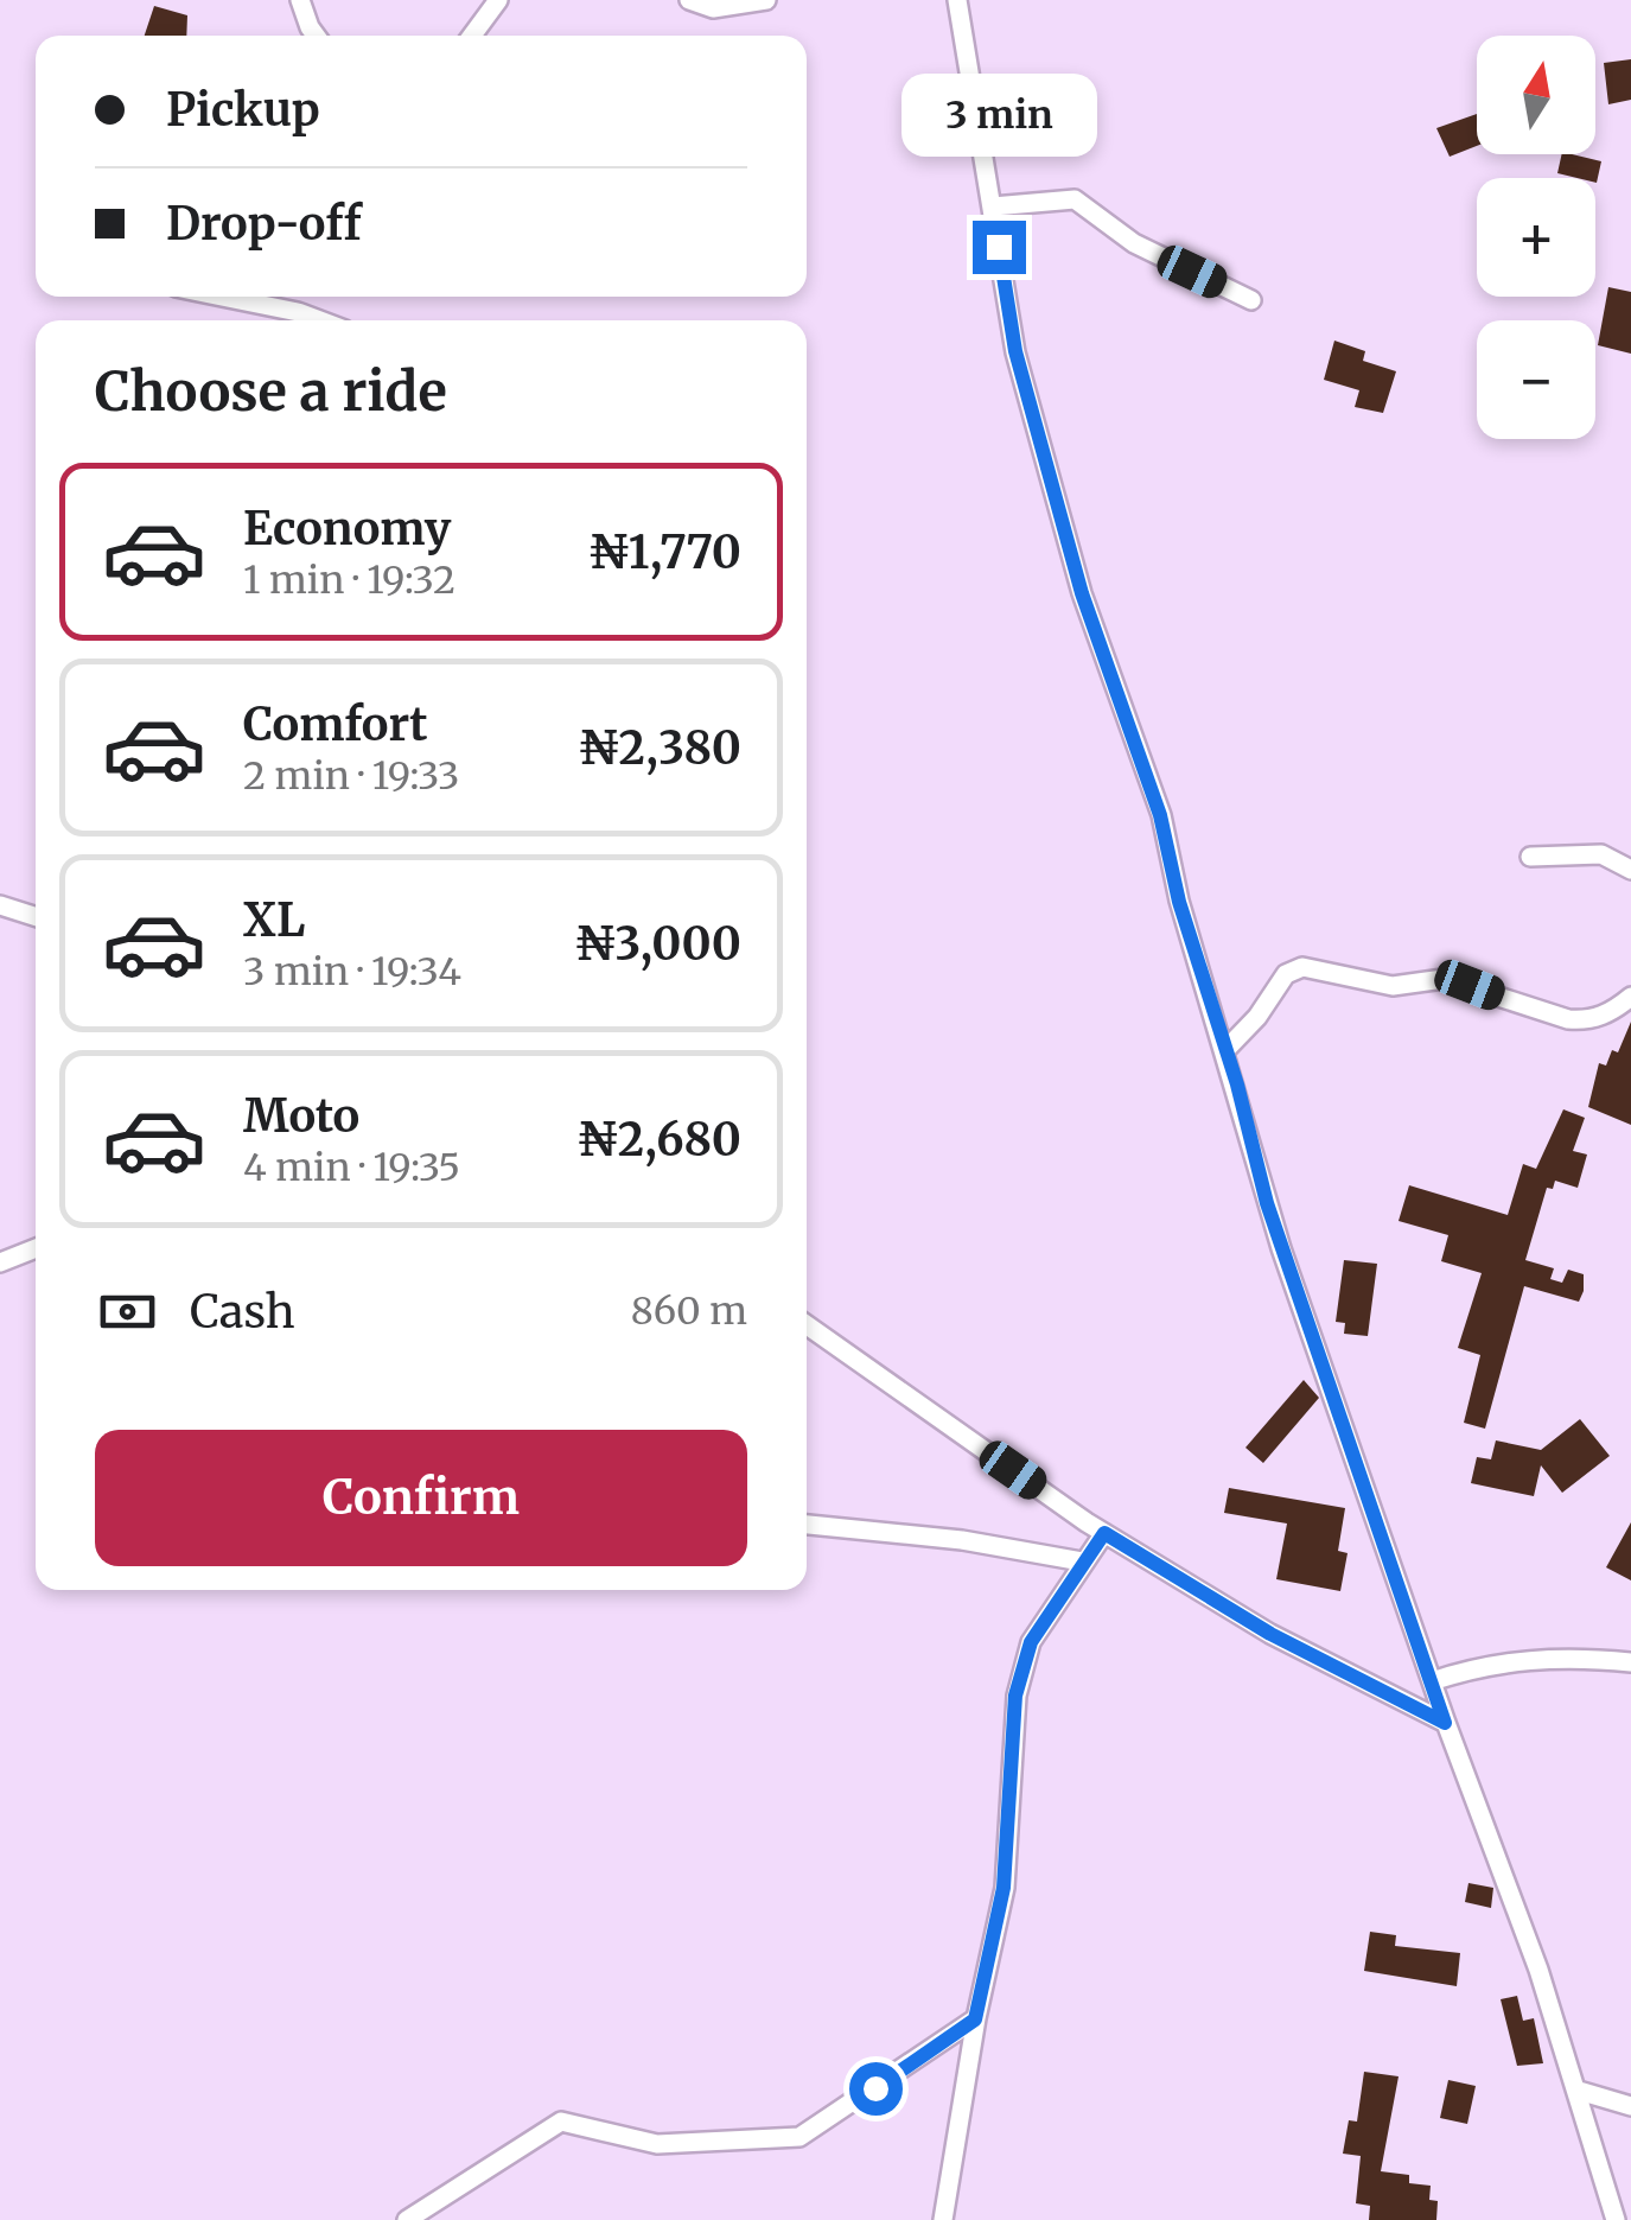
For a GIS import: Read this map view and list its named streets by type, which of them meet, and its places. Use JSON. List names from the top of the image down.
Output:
{
  "north": "top",
  "page": {
    "map_buttons": ["+", "−"],
    "banner": ["Pickup", "Drop-off"],
    "bubble": "3 min",
    "heading": "Choose a ride",
    "list": [
      {
        "name": "Economy",
        "note": "1 min · 19:32",
        "value": "₦1,770"
      },
      {
        "name": "Comfort",
        "note": "2 min · 19:33",
        "value": "₦2,380"
      },
      {
        "name": "XL",
        "note": "3 min · 19:34",
        "value": "₦3,000"
      },
      {
        "name": "Moto",
        "note": "4 min · 19:35",
        "value": "₦2,680"
      }
    ],
    "pay": ["Cash", "860 m"],
    "buttons": "Confirm"
  }
}
